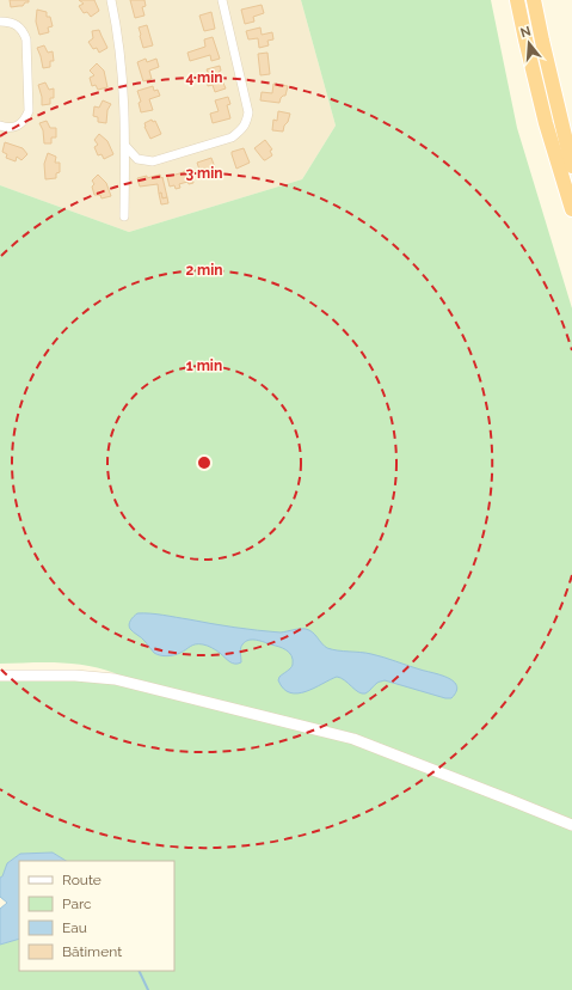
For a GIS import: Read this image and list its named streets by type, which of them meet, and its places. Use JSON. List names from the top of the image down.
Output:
{
  "legend": [
    "Route",
    "Parc",
    "Eau",
    "Bâtiment"
  ],
  "north": "top",
  "rings": [
    "4 min",
    "3 min",
    "2 min",
    "1 min"
  ]
}
